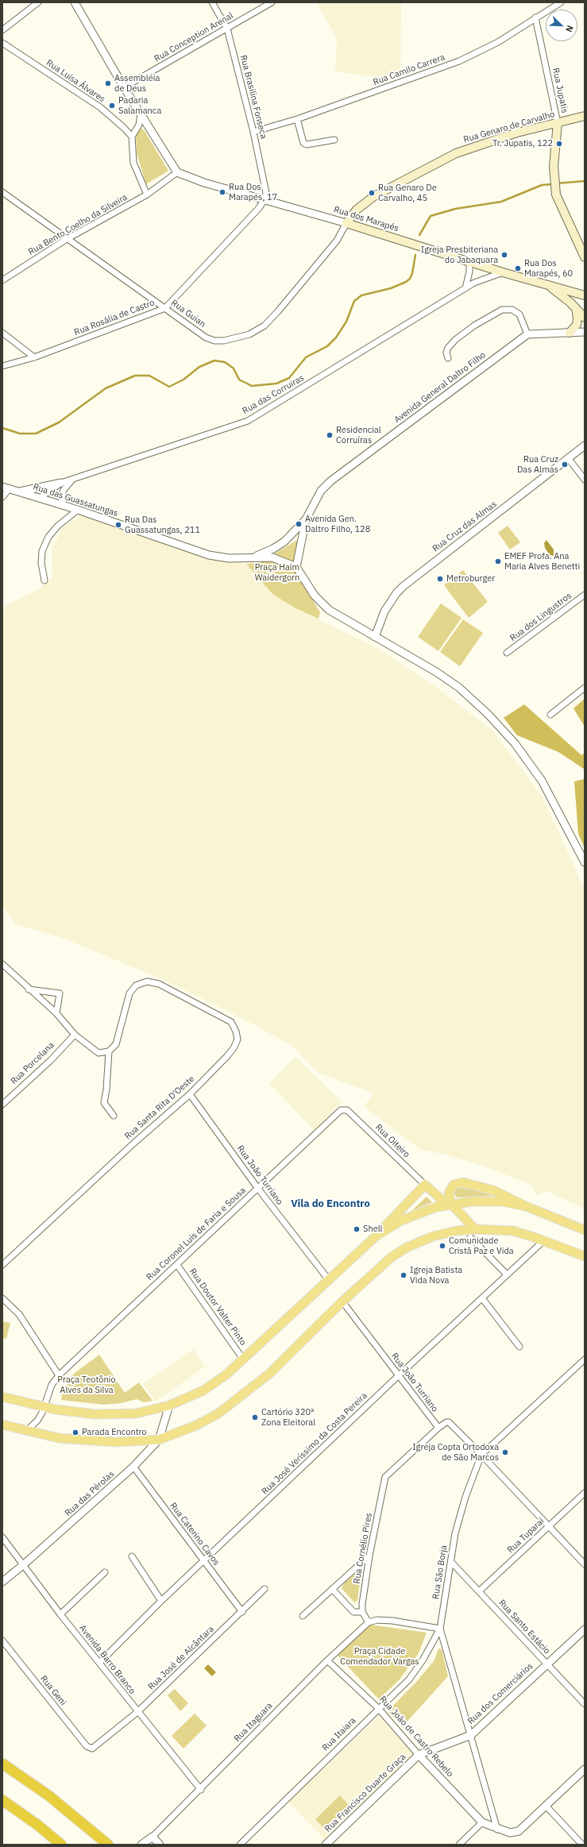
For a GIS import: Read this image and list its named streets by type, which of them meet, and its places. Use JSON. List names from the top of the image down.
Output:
{
  "streets": {
    "main road": ["Rua Jupatis", "Rua Genaro de Carvalho", "Rua dos Marapés"],
    "street": [
      "Rua Conception Arenal",
      "Rua Camilo Carrera",
      "Rua Luísa Álvares",
      "Rua Brasilina Fonseca",
      "Rua Bento Coelho da Silveira",
      "Rua Guian",
      "Rua Rosália de Castro",
      "Avenida General Daltro Filho",
      "Rua das Corruiras",
      "Rua das Guassatungas",
      "Rua Cruz das Almas",
      "Rua dos Lingustros",
      "Rua Porcelana",
      "Rua Santa Rita D'Oeste",
      "Rua Oiteiro",
      "Rua João Turriano",
      "Rua Coronel Luis de Faria e Sousa",
      "Rua Doutor Valter Pinto",
      "Rua José Veríssimo da Costa Pereira",
      "Rua das Pérolas",
      "Rua Caterino Cavos",
      "Rua Tuparaí",
      "Rua Cornélio Pires",
      "Rua São Borja",
      "Rua Santo Estácio",
      "Rua José de Alcântara",
      "Avenida Barro Branco",
      "Rua Geni",
      "Rua dos Comerciários",
      "Rua Itaguara",
      "Rua Itaiara",
      "Rua João de Castro Rebelo",
      "Rua Francisco Duarte Graça"
    ]
  },
  "crossings": [
    ["Rua Conception Arenal", "Rua Brasilina Fonseca"],
    ["Rua Camilo Carrera", "Rua Jupatis"],
    ["Rua Camilo Carrera", "Rua Brasilina Fonseca"],
    ["Rua Jupatis", "Rua Genaro de Carvalho"],
    ["Rua Brasilina Fonseca", "Rua dos Marapés"],
    ["Rua Brasilina Fonseca", "Rua Rosália de Castro"],
    ["Rua Genaro de Carvalho", "Rua dos Marapés"],
    ["Rua Genaro de Carvalho", "Rua Guian"],
    ["Rua dos Marapés", "Rua Guian"],
    ["Rua dos Marapés", "Rua Rosália de Castro"],
    ["Rua dos Marapés", "Rua das Corruiras"],
    ["Rua Bento Coelho da Silveira", "Rua Guian"],
    ["Rua Guian", "Rua Rosália de Castro"],
    ["Rua das Corruiras", "Rua das Guassatungas"],
    ["Rua Santa Rita D'Oeste", "Rua João Turriano"],
    ["Rua Oiteiro", "Rua Coronel Luis de Faria e Sousa"],
    ["Rua João Turriano", "Rua Coronel Luis de Faria e Sousa"],
    ["Rua João Turriano", "Rua José Veríssimo da Costa Pereira"],
    ["Rua João Turriano", "Rua Cornélio Pires"],
    ["Rua Coronel Luis de Faria e Sousa", "Rua Doutor Valter Pinto"],
    ["Rua José Veríssimo da Costa Pereira", "Rua Caterino Cavos"],
    ["Rua José Veríssimo da Costa Pereira", "Avenida Barro Branco"],
    ["Rua das Pérolas", "Rua Caterino Cavos"],
    ["Rua das Pérolas", "Avenida Barro Branco"],
    ["Rua Caterino Cavos", "Rua José de Alcântara"],
    ["Rua Tuparaí", "Rua Santo Estácio"],
    ["Rua São Borja", "Rua Santo Estácio"],
    ["Rua São Borja", "Rua dos Comerciários"],
    ["Rua São Borja", "Rua Itaiara"],
    ["Rua São Borja", "Rua João de Castro Rebelo"],
    ["Rua Santo Estácio", "Rua dos Comerciários"],
    ["Rua José de Alcântara", "Avenida Barro Branco"],
    ["Rua José de Alcântara", "Rua Geni"],
    ["Avenida Barro Branco", "Rua Itaguara"],
    ["Rua dos Comerciários", "Rua João de Castro Rebelo"],
    ["Rua dos Comerciários", "Rua Francisco Duarte Graça"],
    ["Rua Itaguara", "Rua João de Castro Rebelo"],
    ["Rua Itaiara", "Rua João de Castro Rebelo"],
    ["Rua João de Castro Rebelo", "Rua Francisco Duarte Graça"]
  ],
  "districts": ["Vila do Encontro"],
  "parks": ["Praça Haim Waidergorn", "Praça Teotônio Alves da Silva", "Praça Cidade Comendador Vargas"],
  "places": [
    "Assembléia de Deus",
    "Padaria Salamanca",
    "Tr. Jupatis, 122",
    "Rua Dos Marapés, 17",
    "Rua Genaro De Carvalho, 45",
    "Igreja Presbiteriana do Jabaquara",
    "Rua Dos Marapés, 60",
    "Residencial Corruíras",
    "Rua Cruz Das Almas",
    "Avenida Gen. Daltro Filho, 128",
    "Rua Das Guassatungas, 211",
    "EMEF Profa. Ana Maria Alves Benetti",
    "Metroburger",
    "Shell",
    "Comunidade Cristã Paz e Vida",
    "Igreja Batista Vida Nova",
    "Cartório 320ª Zona Eleitoral",
    "Parada Encontro",
    "Igreja Copta Ortodoxa de São Marcos"
  ],
  "north": "bottom right"
}
